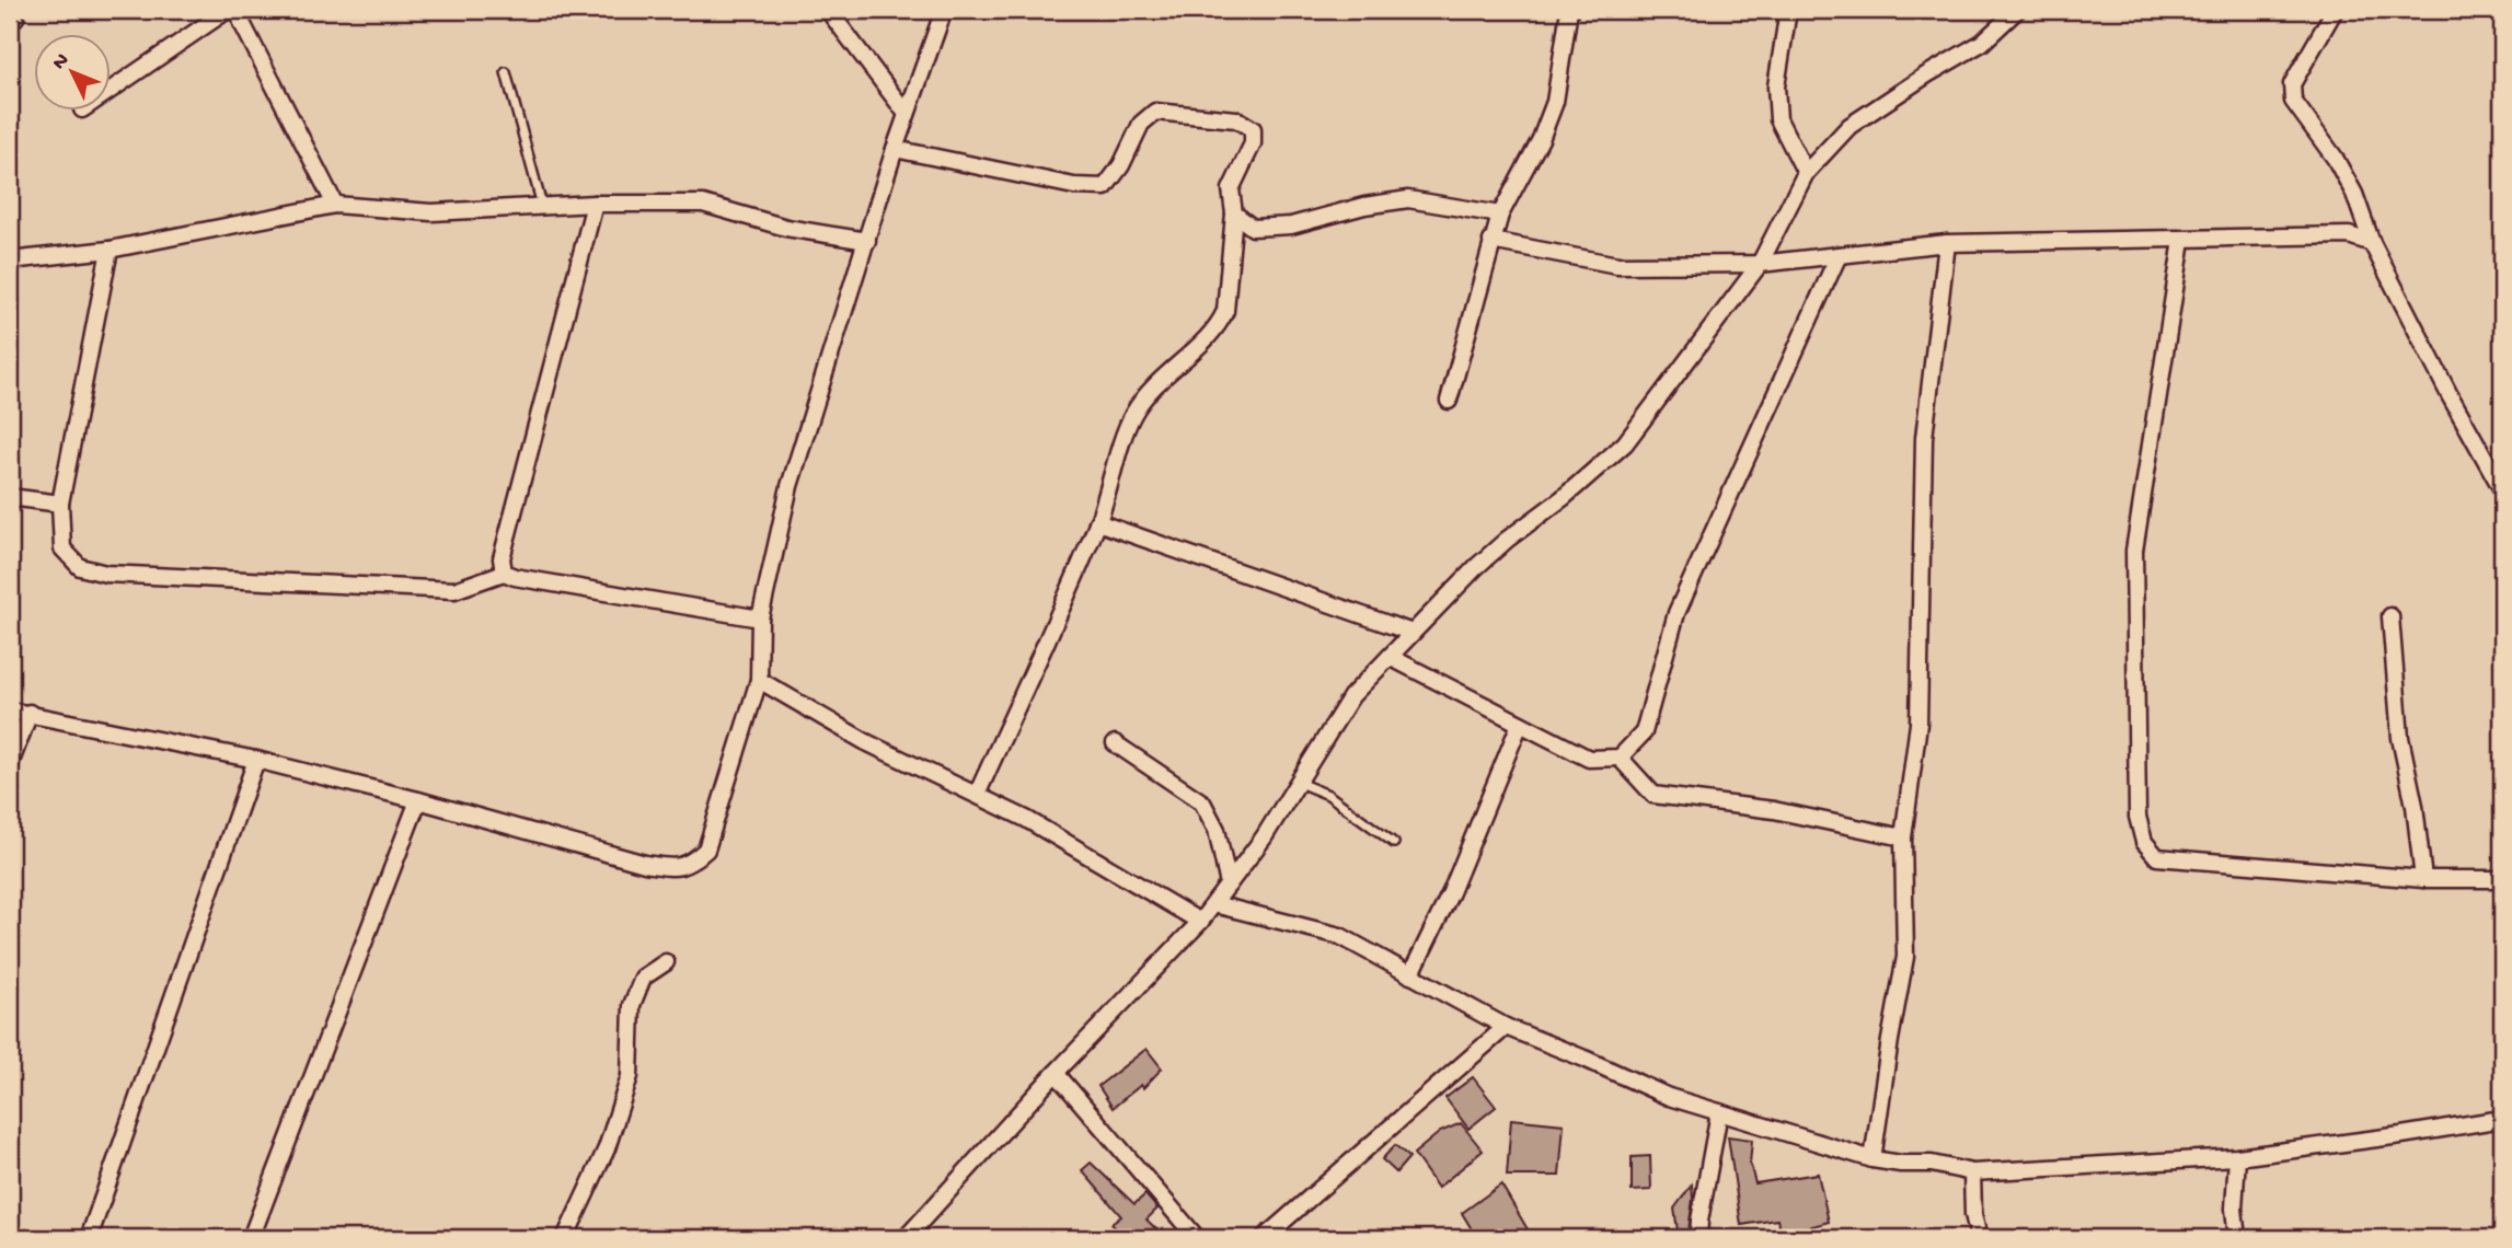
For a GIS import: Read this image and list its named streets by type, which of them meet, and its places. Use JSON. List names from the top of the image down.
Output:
{
  "north": "top left"
}
